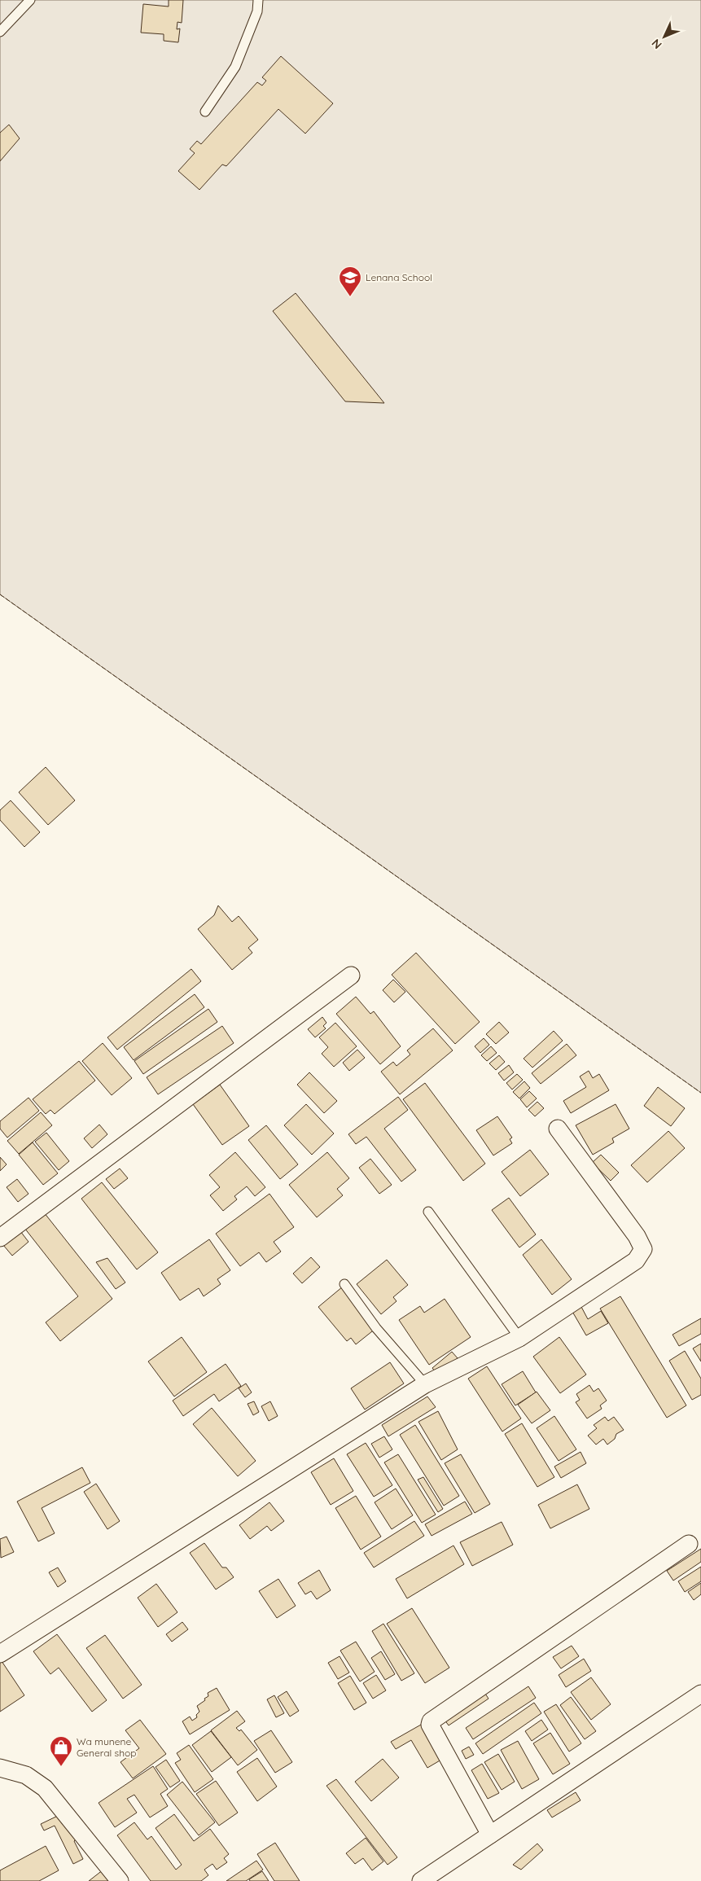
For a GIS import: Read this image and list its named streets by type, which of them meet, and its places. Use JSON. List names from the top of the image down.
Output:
{
  "places": {
    "school or university": ["Lenana School"],
    "shop": ["Wa munene General shop"]
  },
  "north": "bottom left"
}
